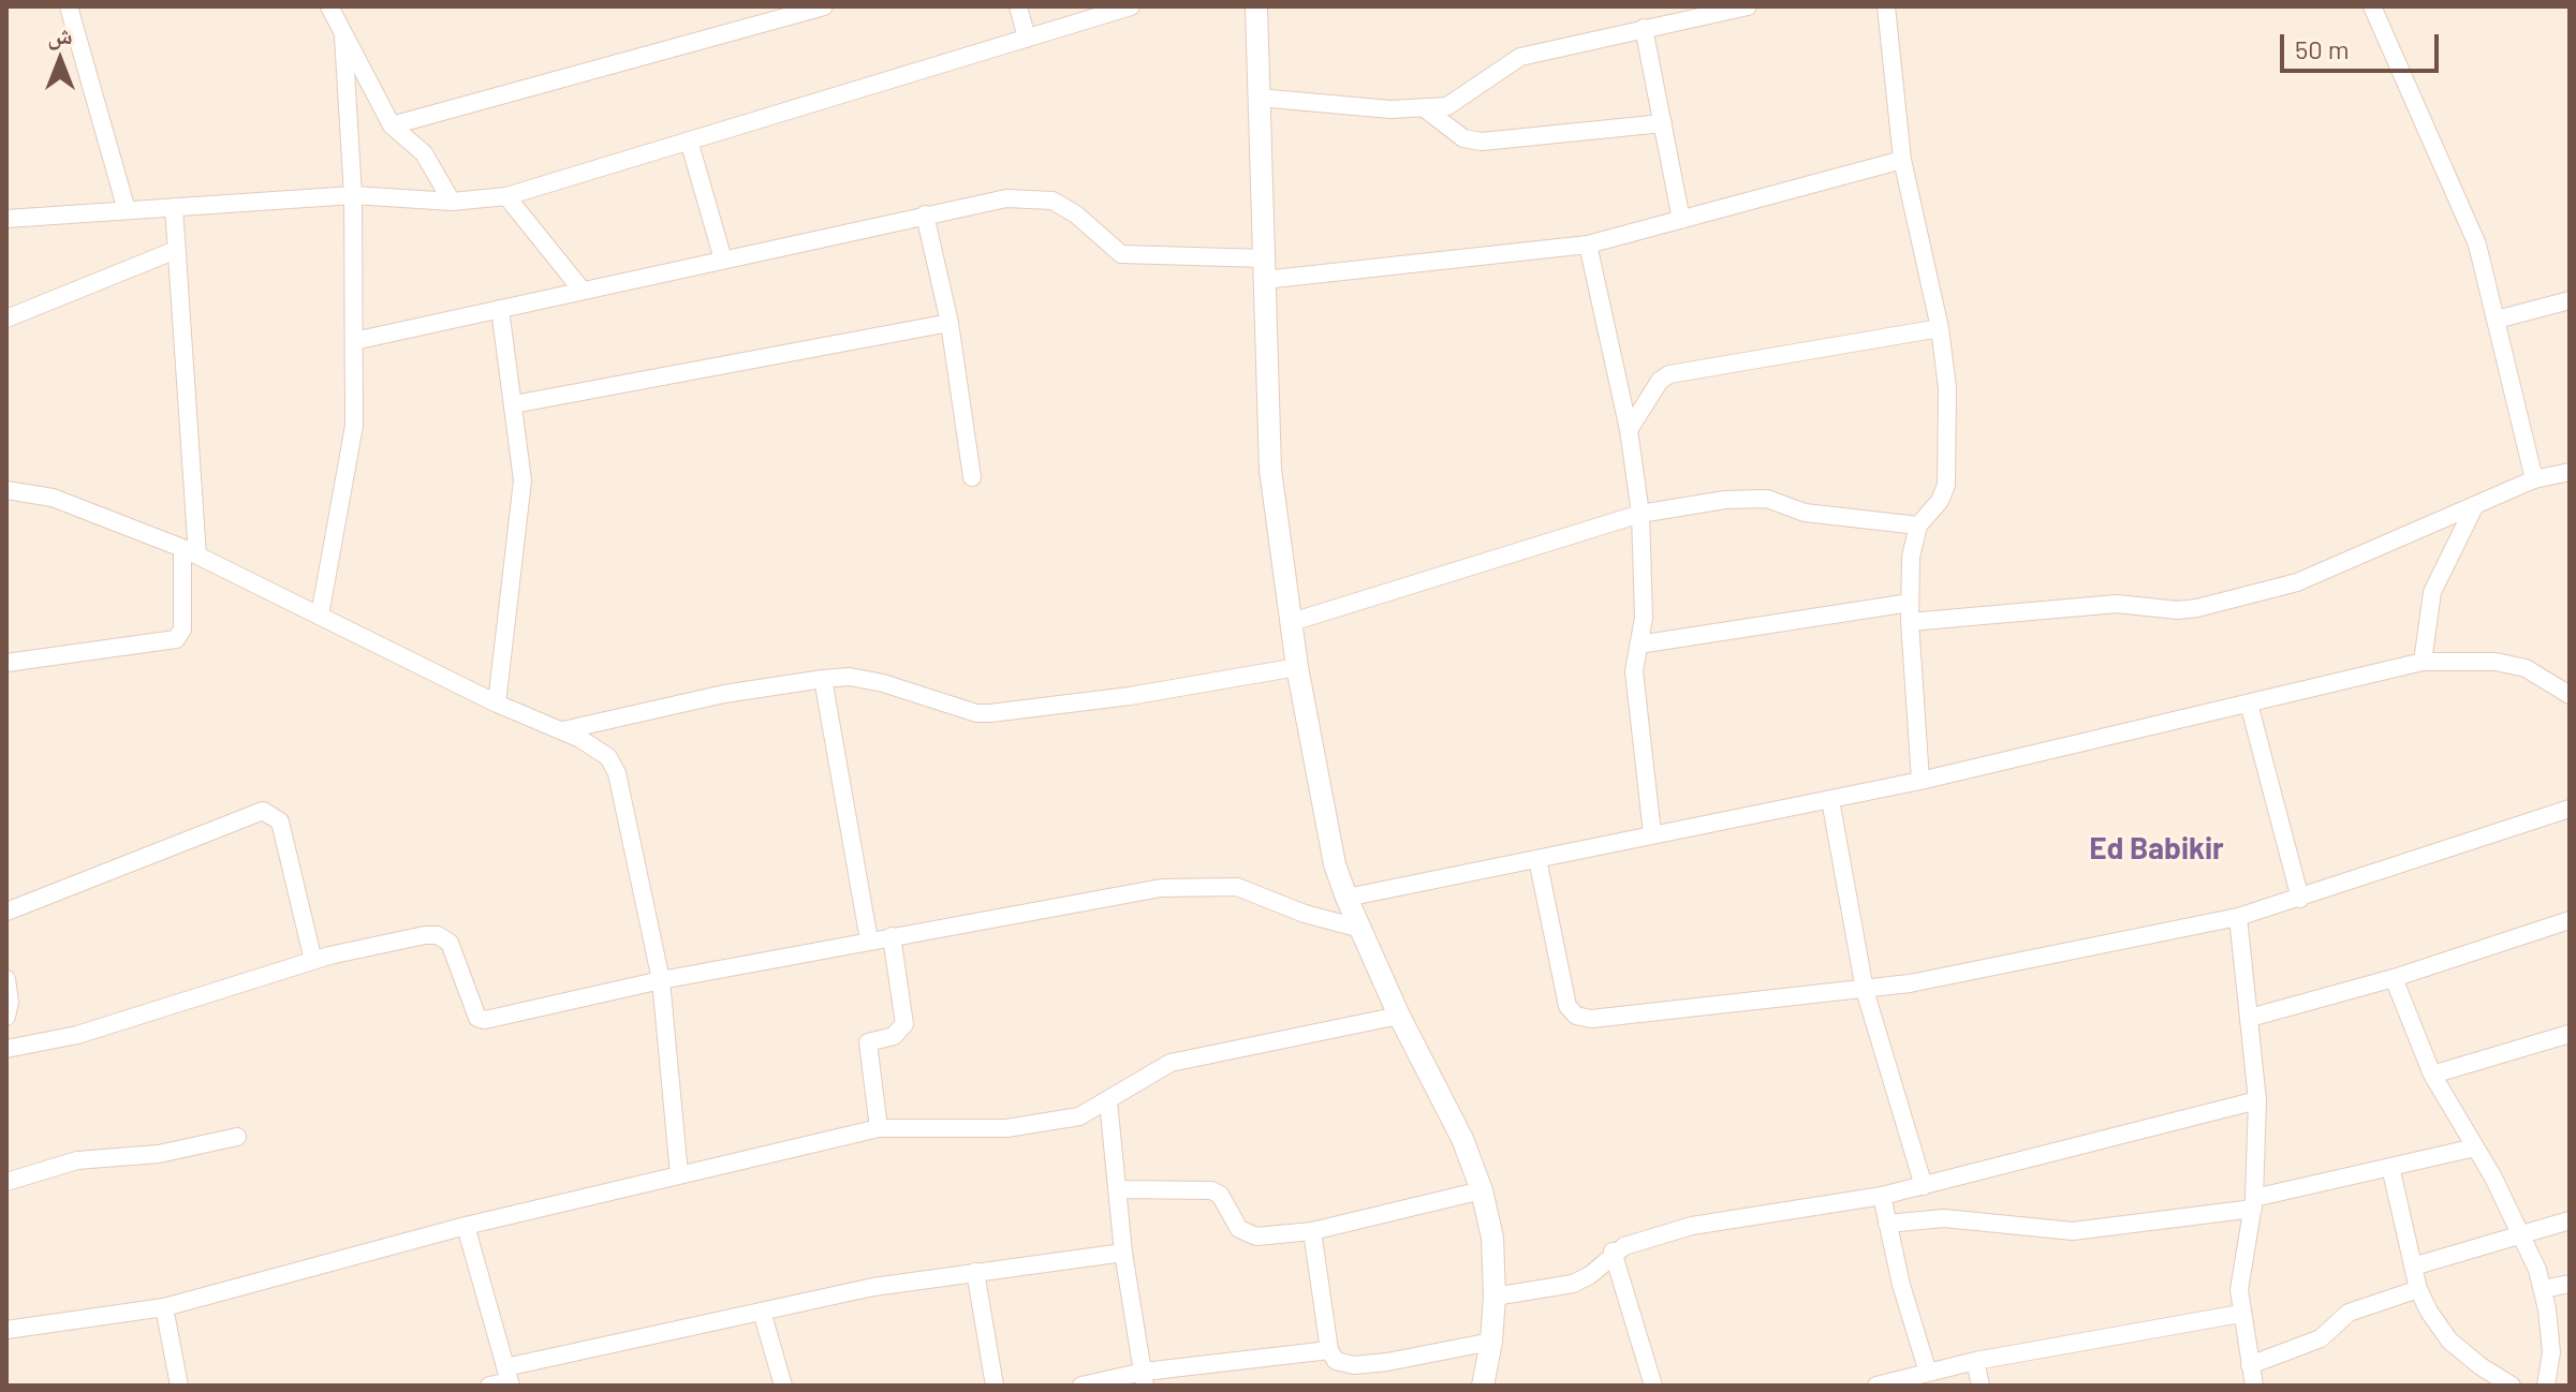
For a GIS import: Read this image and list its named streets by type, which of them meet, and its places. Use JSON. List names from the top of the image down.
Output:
{
  "districts": ["Ed Babikir"],
  "scale_bar": "50 m",
  "north": "top"
}
